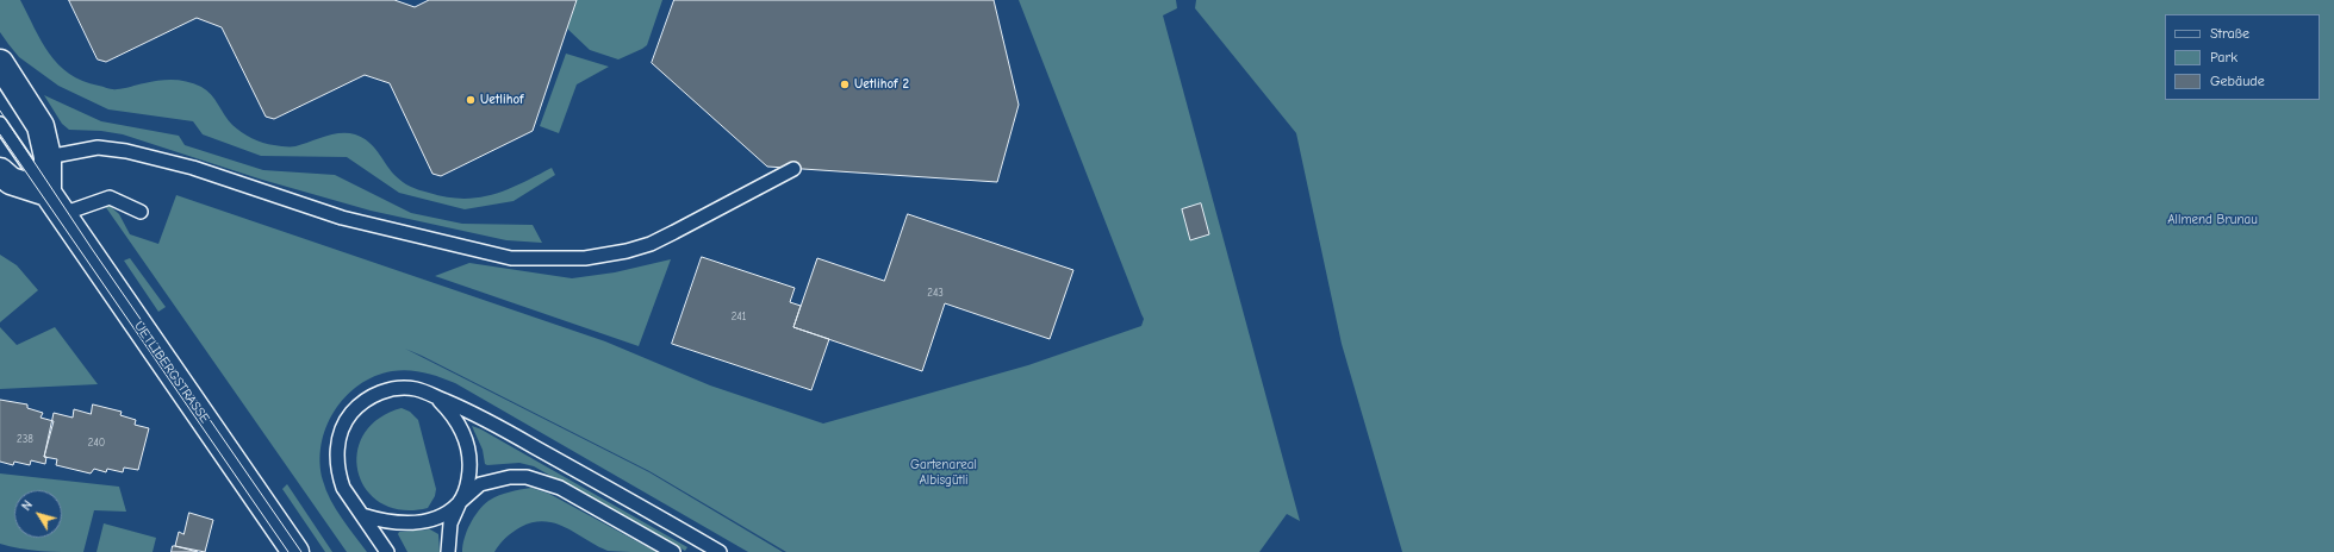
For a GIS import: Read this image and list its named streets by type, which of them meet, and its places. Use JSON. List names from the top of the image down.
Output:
{
  "streets": {
    "main road": ["UETLIBERGSTRASSE"]
  },
  "parks": ["Allmend Brunau", "Gartenareal Albisgütli"],
  "places": ["Uetlihof 2", "Uetlihof"],
  "house_numbers": [
    "243",
    "241",
    "238",
    "240"
  ],
  "legend": ["Straße", "Park", "Gebäude"],
  "north": "top left"
}
